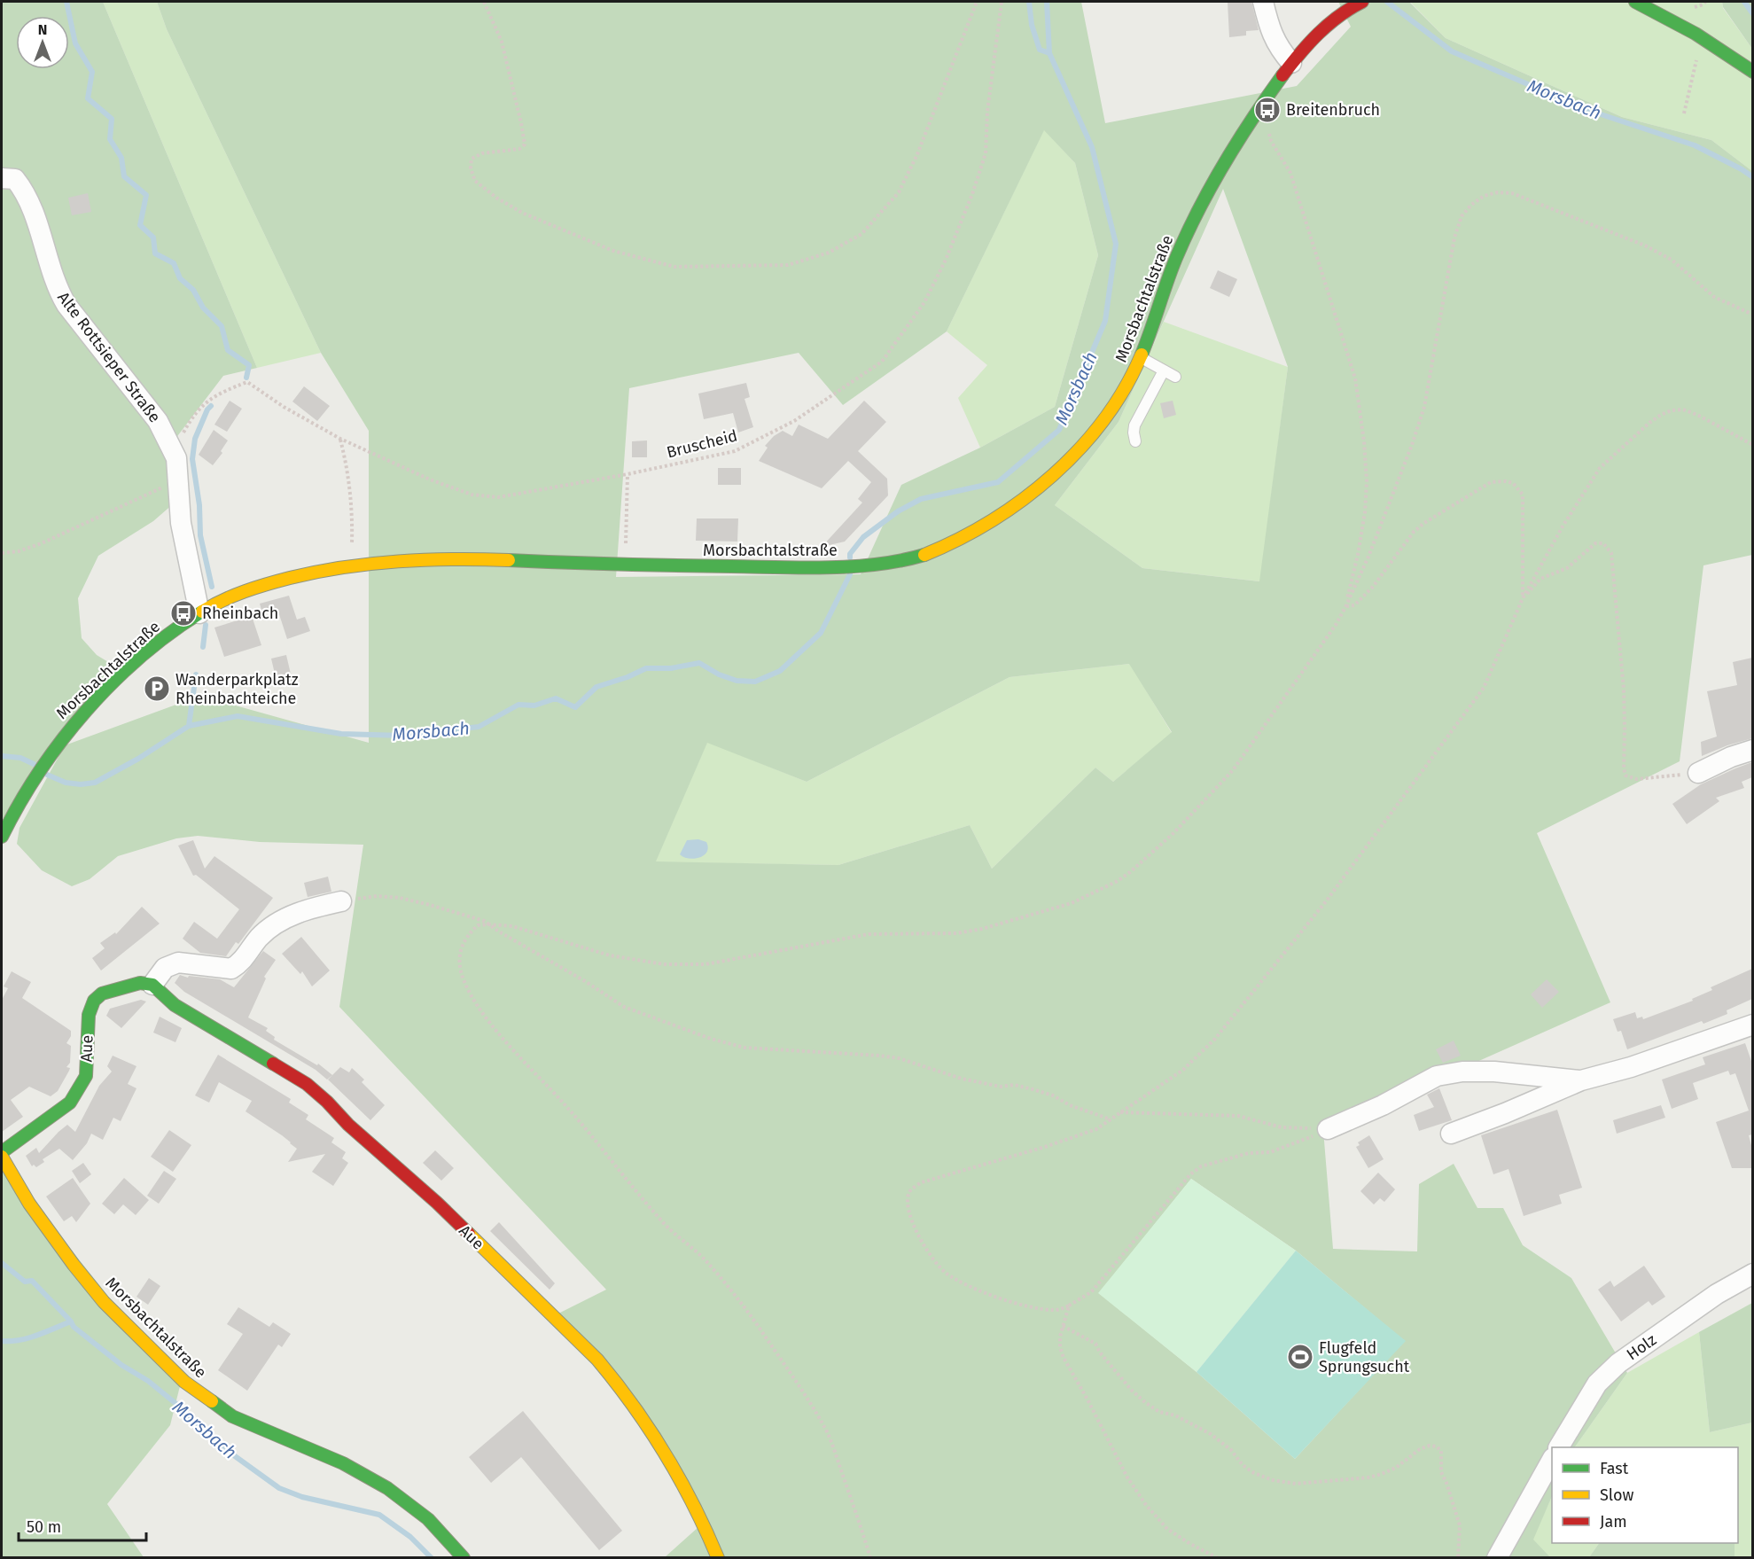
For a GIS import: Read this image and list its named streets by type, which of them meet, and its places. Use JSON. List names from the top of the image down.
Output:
{
  "streets": {
    "main road": ["Morsbachtalstraße", "Aue"],
    "street": ["Alte Rottsieper Straße", "Holz"],
    "path": ["Bruscheid"]
  },
  "water": ["Morsbach"],
  "places": {
    "bus stop": ["Breitenbruch", "Rheinbach"],
    "parking": ["Wanderparkplatz Rheinbachteiche"],
    "sports": ["Flugfeld Sprungsucht"]
  },
  "legend": ["Fast", "Slow", "Jam"],
  "scale_bar": "50 m",
  "north": "top"
}
